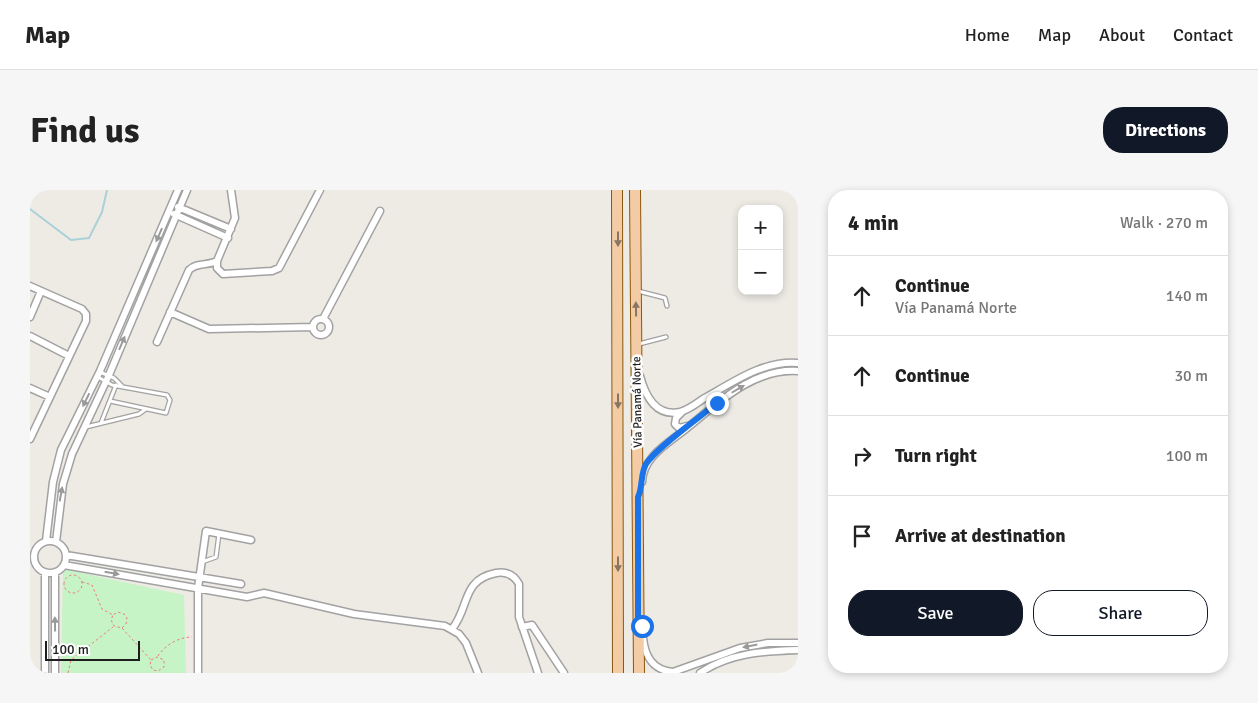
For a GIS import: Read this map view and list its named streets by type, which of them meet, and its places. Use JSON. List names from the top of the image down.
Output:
{
  "streets": {
    "main road": ["Vía Panamá Norte"]
  },
  "scale_bar": "100 m",
  "page": {
    "header": "Map",
    "nav": [
      "Home",
      "Map",
      "About",
      "Contact"
    ],
    "buttons": [
      "Directions",
      ["Save", "Share"]
    ],
    "title": "Find us",
    "heading": ["4 min", "Walk · 270 m"],
    "map_buttons": ["+", "−"],
    "list": [
      ["Continue", "Vía Panamá Norte", "140 m"],
      ["Continue", "30 m"],
      ["Turn right", "100 m"],
      "Arrive at destination"
    ],
    "scale": "100 m"
  }
}
